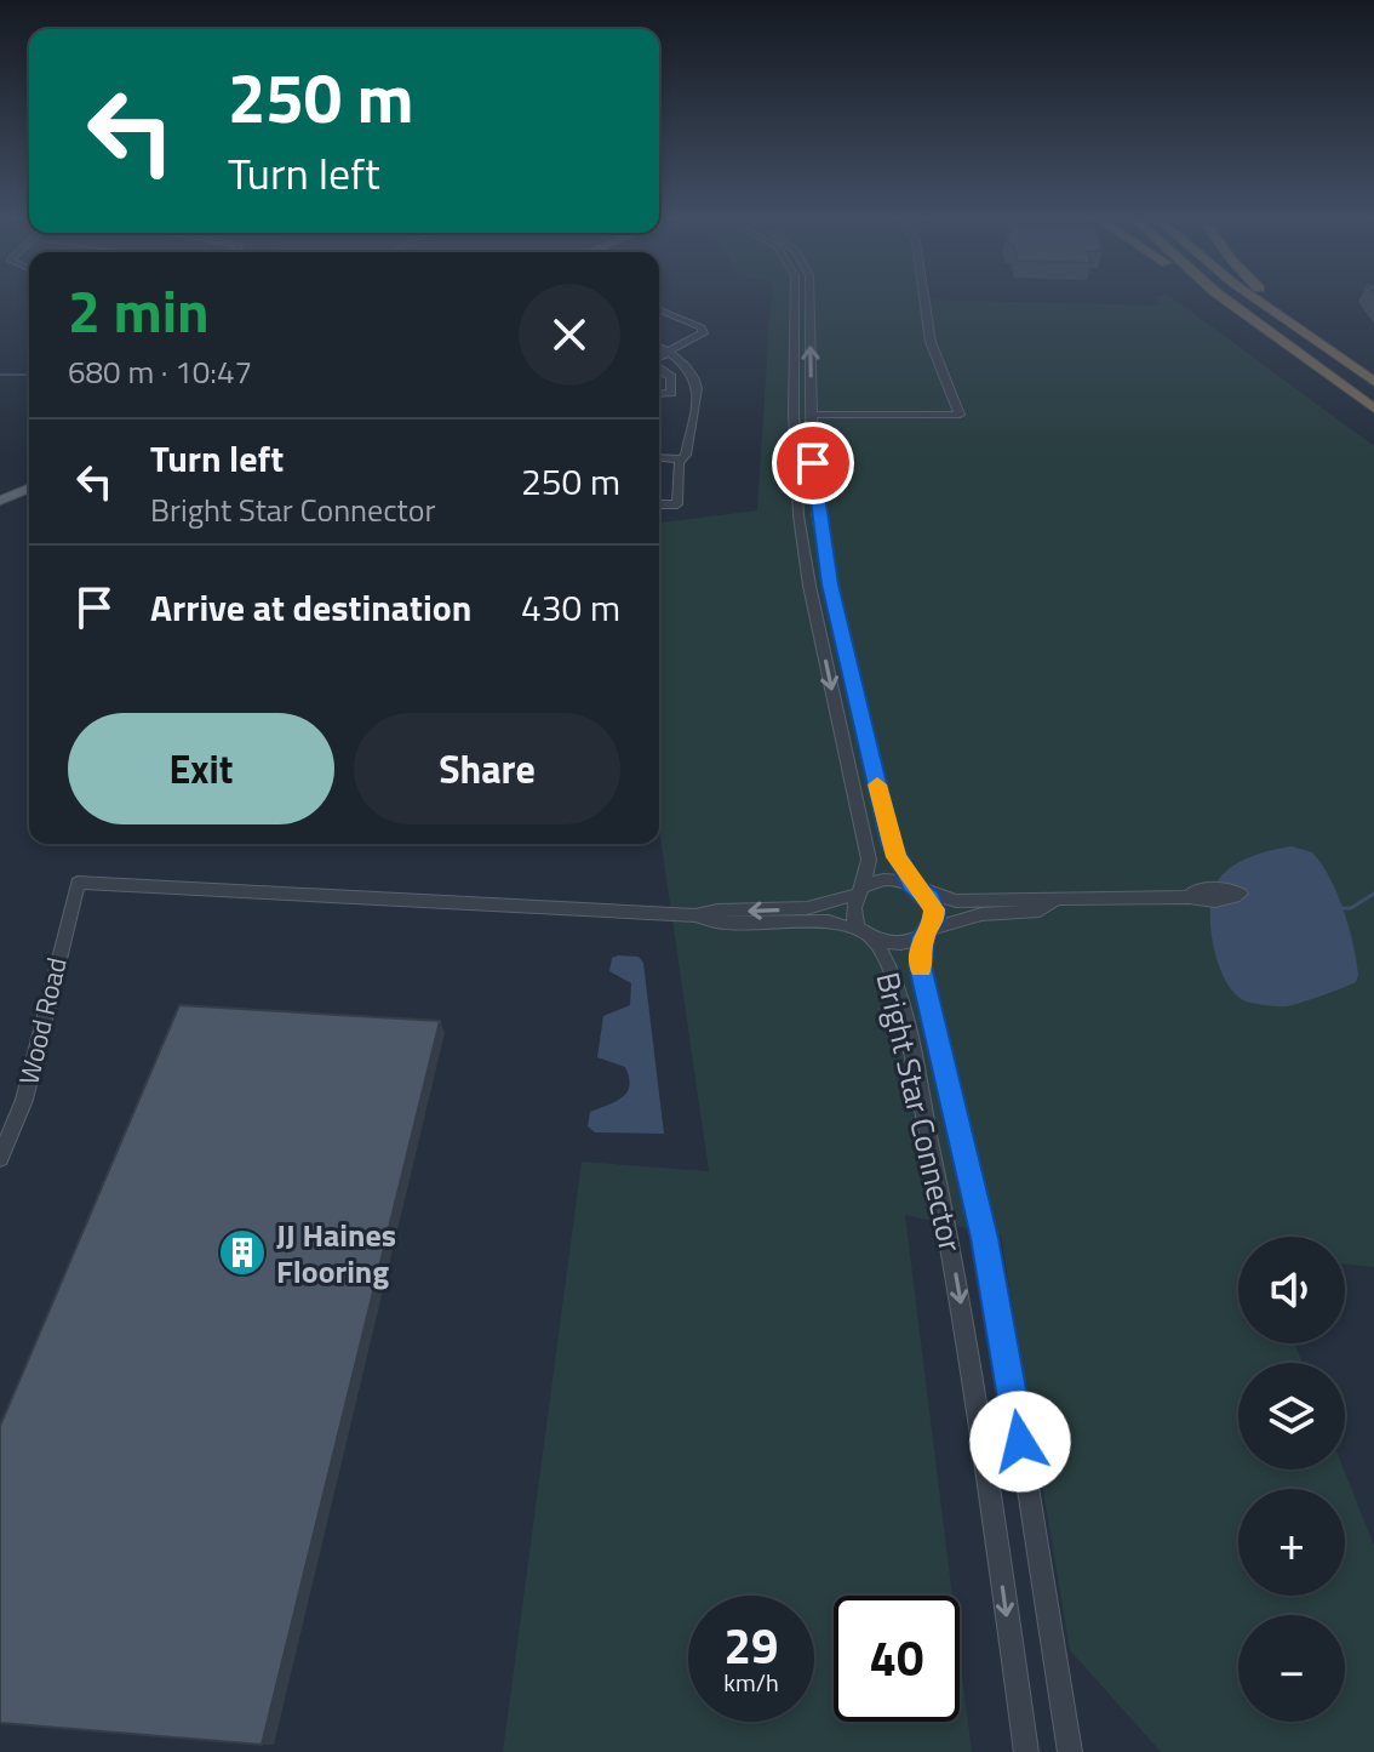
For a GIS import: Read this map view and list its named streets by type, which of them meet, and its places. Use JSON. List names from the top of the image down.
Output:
{
  "streets": {
    "street": ["Wood Road", "Bright Star Connector"]
  },
  "places": {
    "building": ["JJ Haines Flooring"]
  },
  "page": {
    "turn": ["250 m", "Turn left"],
    "heading": ["2 min", "680 m · 10:47"],
    "list": [
      {
        "name": "Turn left",
        "note": "Bright Star Connector",
        "value": "250 m"
      },
      {
        "name": "Arrive at destination",
        "value": "430 m"
      }
    ],
    "buttons": ["Exit", "Share"],
    "map_buttons": ["+", "−"],
    "speed": "29 km/h",
    "limit": "40"
  }
}
